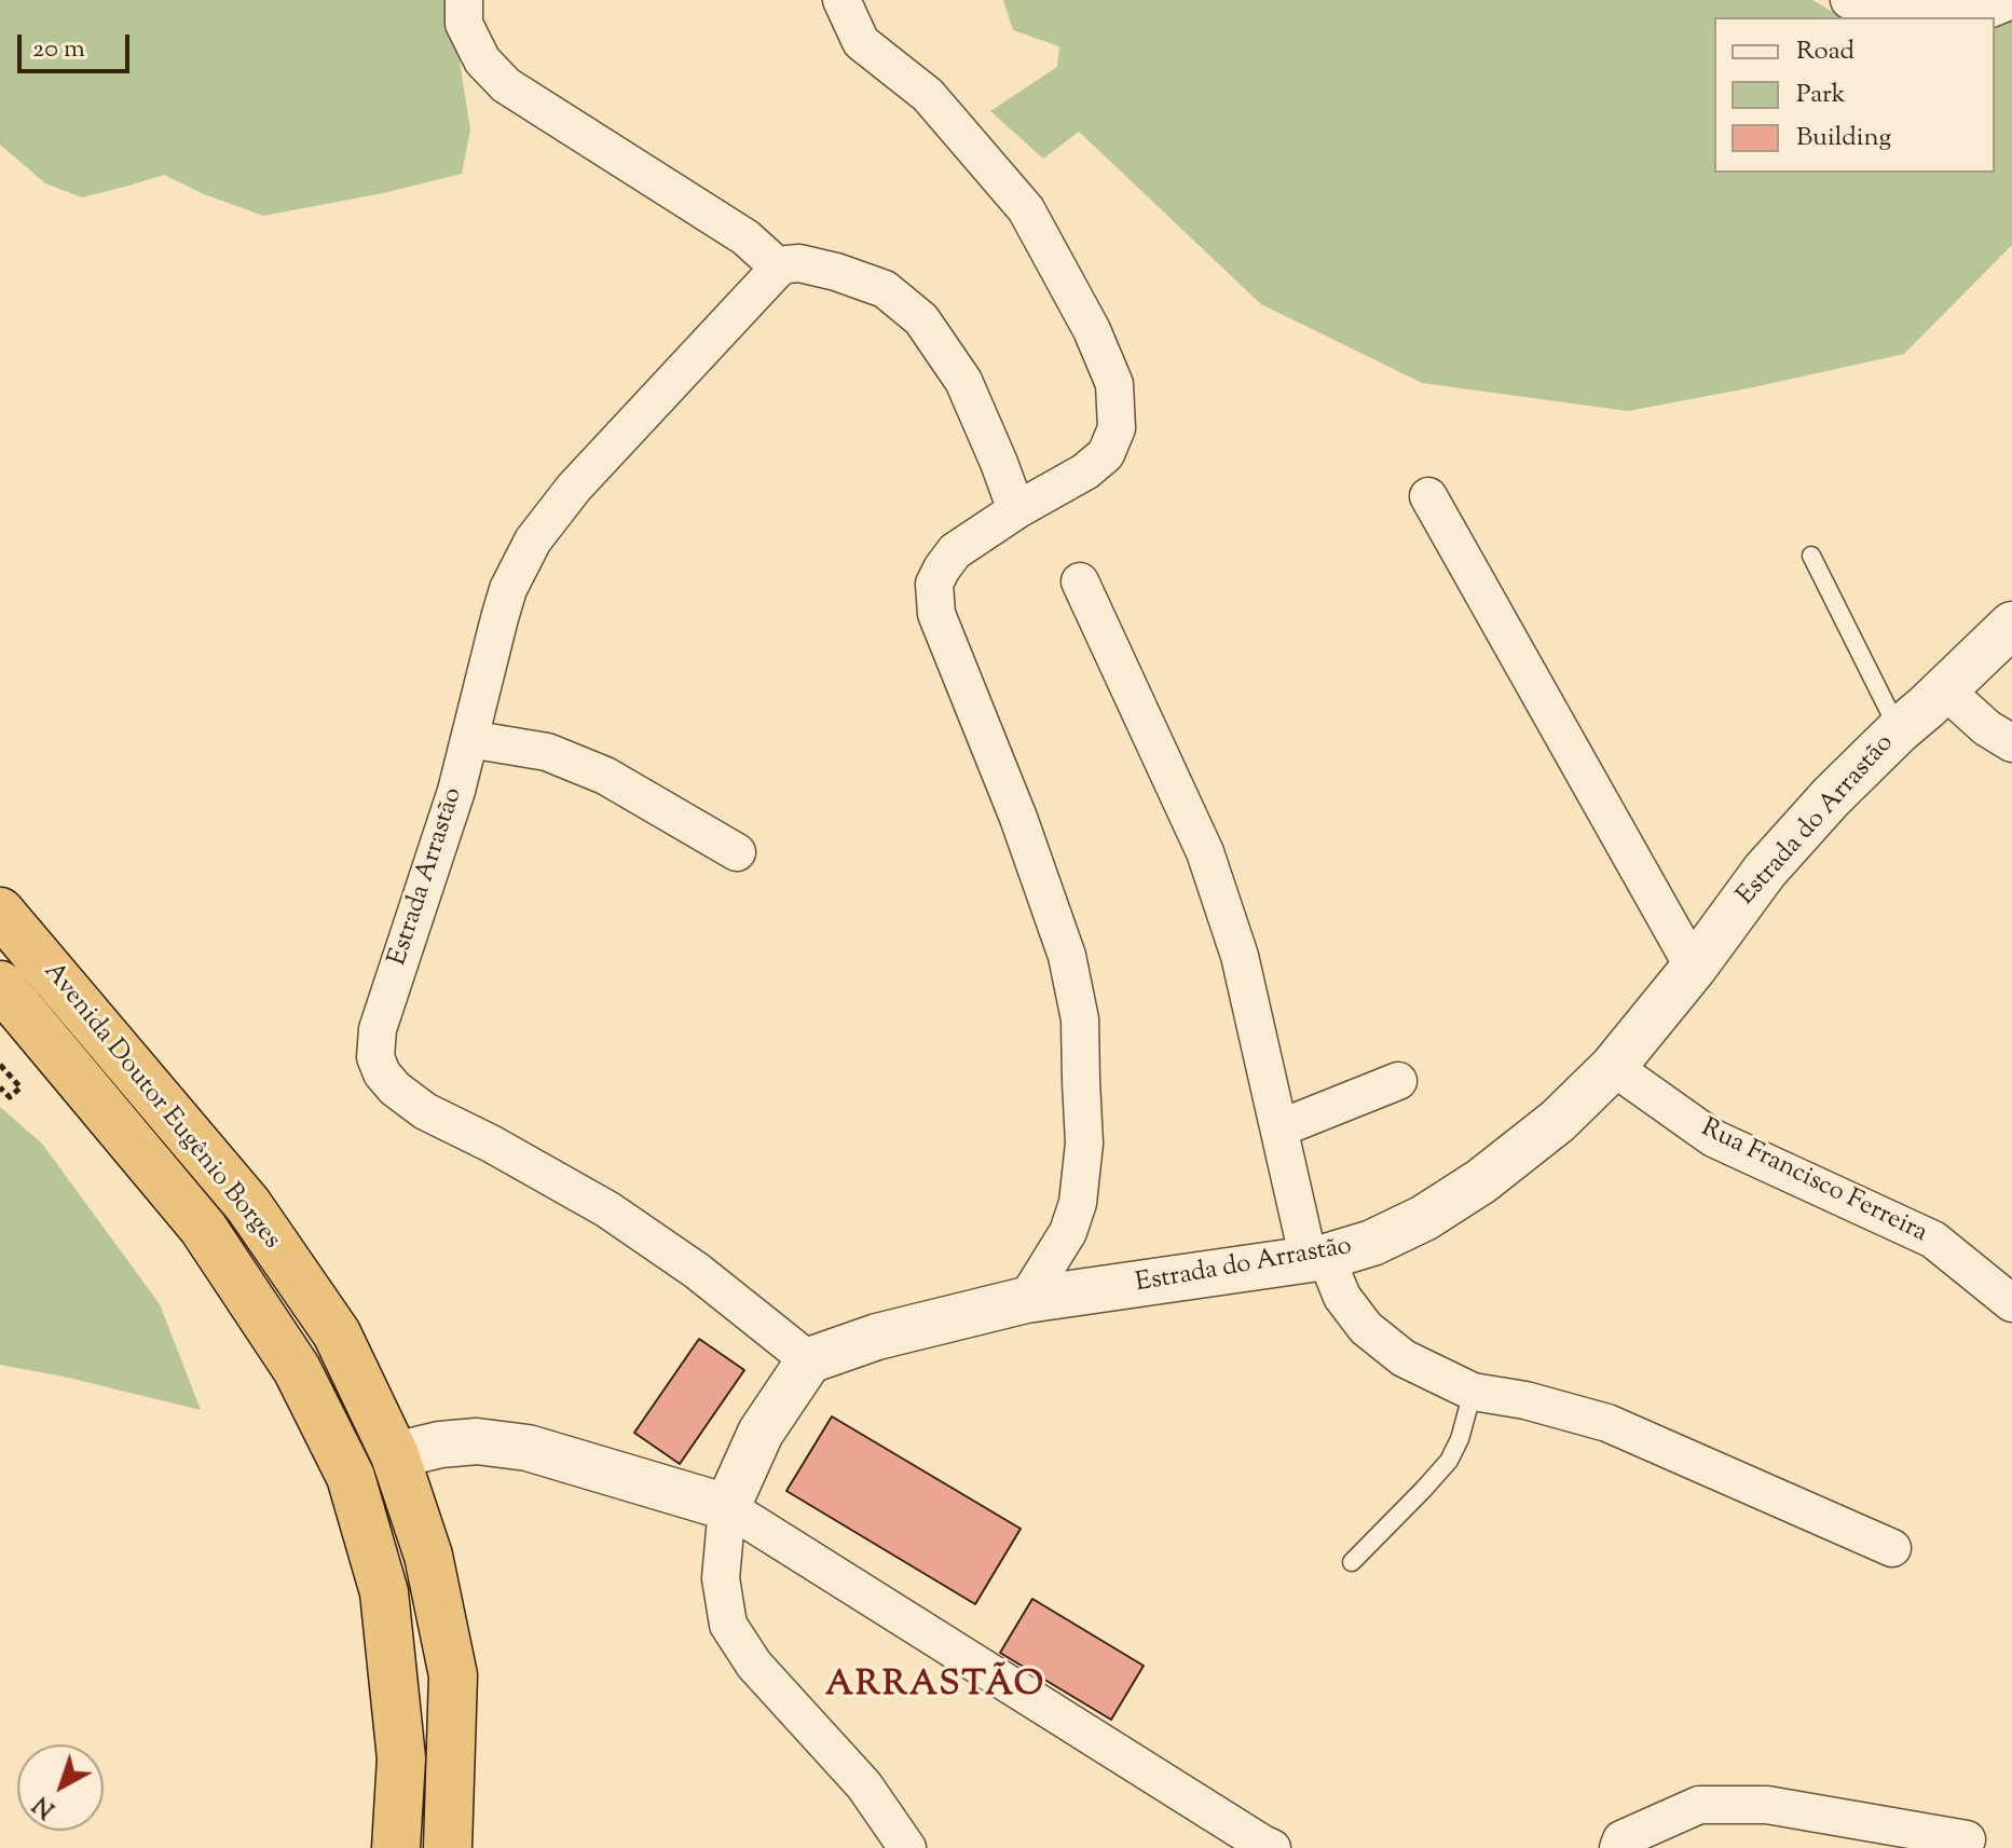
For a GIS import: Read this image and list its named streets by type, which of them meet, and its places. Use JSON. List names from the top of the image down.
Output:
{
  "streets": {
    "highway": ["Avenida Doutor Eugênio Borges"],
    "street": ["Estrada do Arrastão", "Estrada Arrastão", "Rua Francisco Ferreira"]
  },
  "crossings": [
    ["Estrada do Arrastão", "Estrada Arrastão"],
    ["Estrada do Arrastão", "Rua Francisco Ferreira"]
  ],
  "districts": ["ARRASTÃO"],
  "legend": ["Road", "Park", "Building"],
  "scale_bar": "20 m",
  "north": "bottom left"
}
